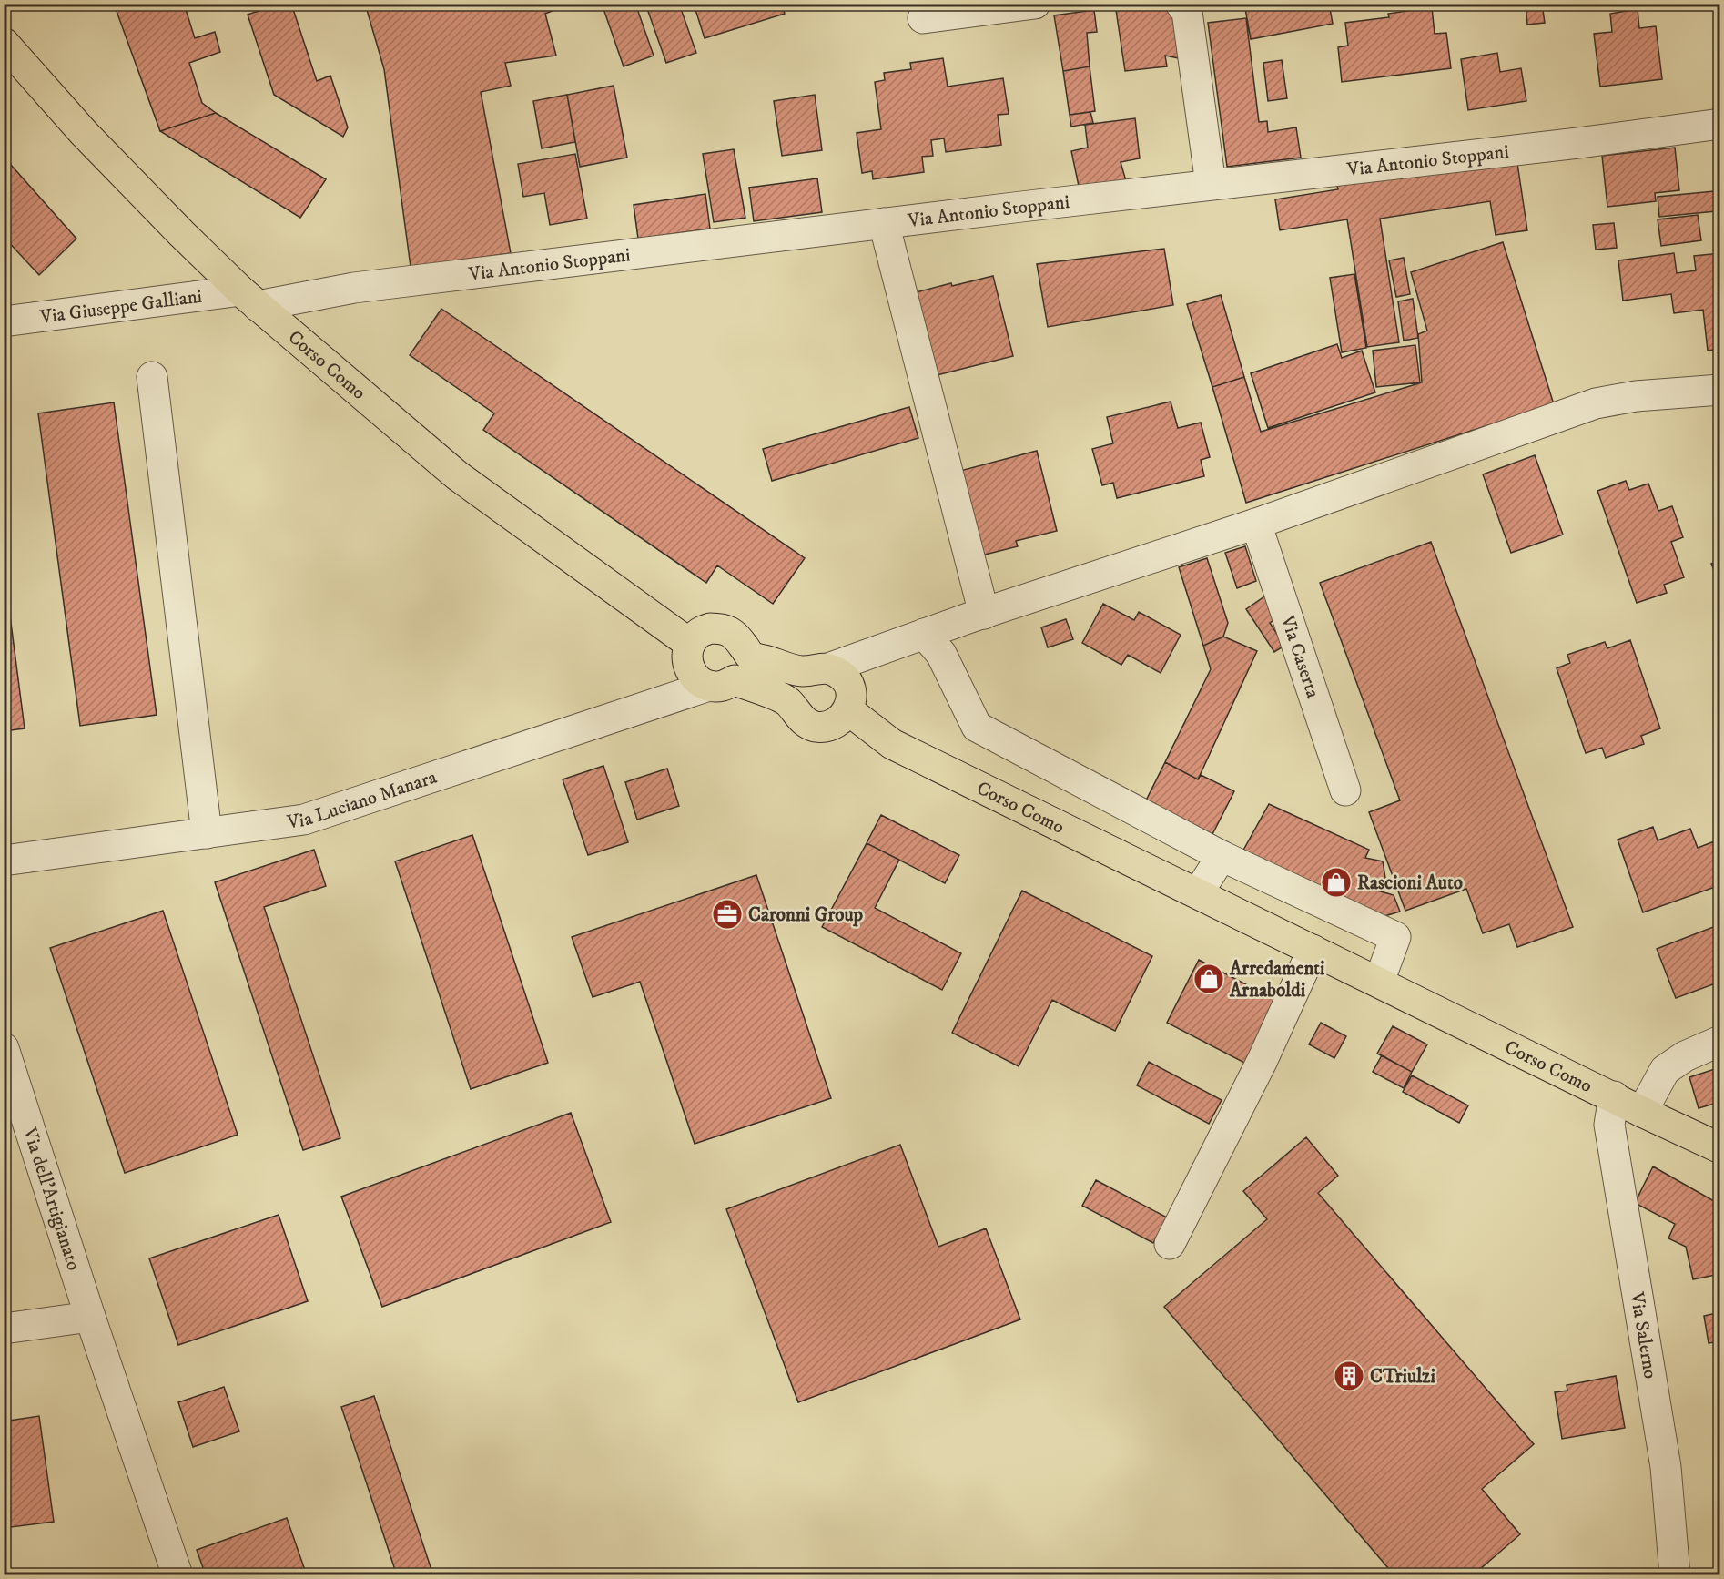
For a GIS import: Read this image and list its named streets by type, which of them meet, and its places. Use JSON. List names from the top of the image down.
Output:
{
  "streets": {
    "main road": ["Corso Como"],
    "street": [
      "Via Antonio Stoppani",
      "Via Giuseppe Galliani",
      "Via Caserta",
      "Via Luciano Manara",
      "Via dell'Artigianato",
      "Via Salerno"
    ]
  },
  "crossings": [
    ["Via Antonio Stoppani", "Via Giuseppe Galliani"],
    ["Via Antonio Stoppani", "Corso Como"],
    ["Via Giuseppe Galliani", "Corso Como"],
    ["Corso Como", "Via Salerno"]
  ],
  "places": {
    "shop": ["Rascioni Auto", "Arredamenti Arnaboldi"],
    "office": ["Caronni Group"],
    "building": ["CTriulzi"]
  }
}
